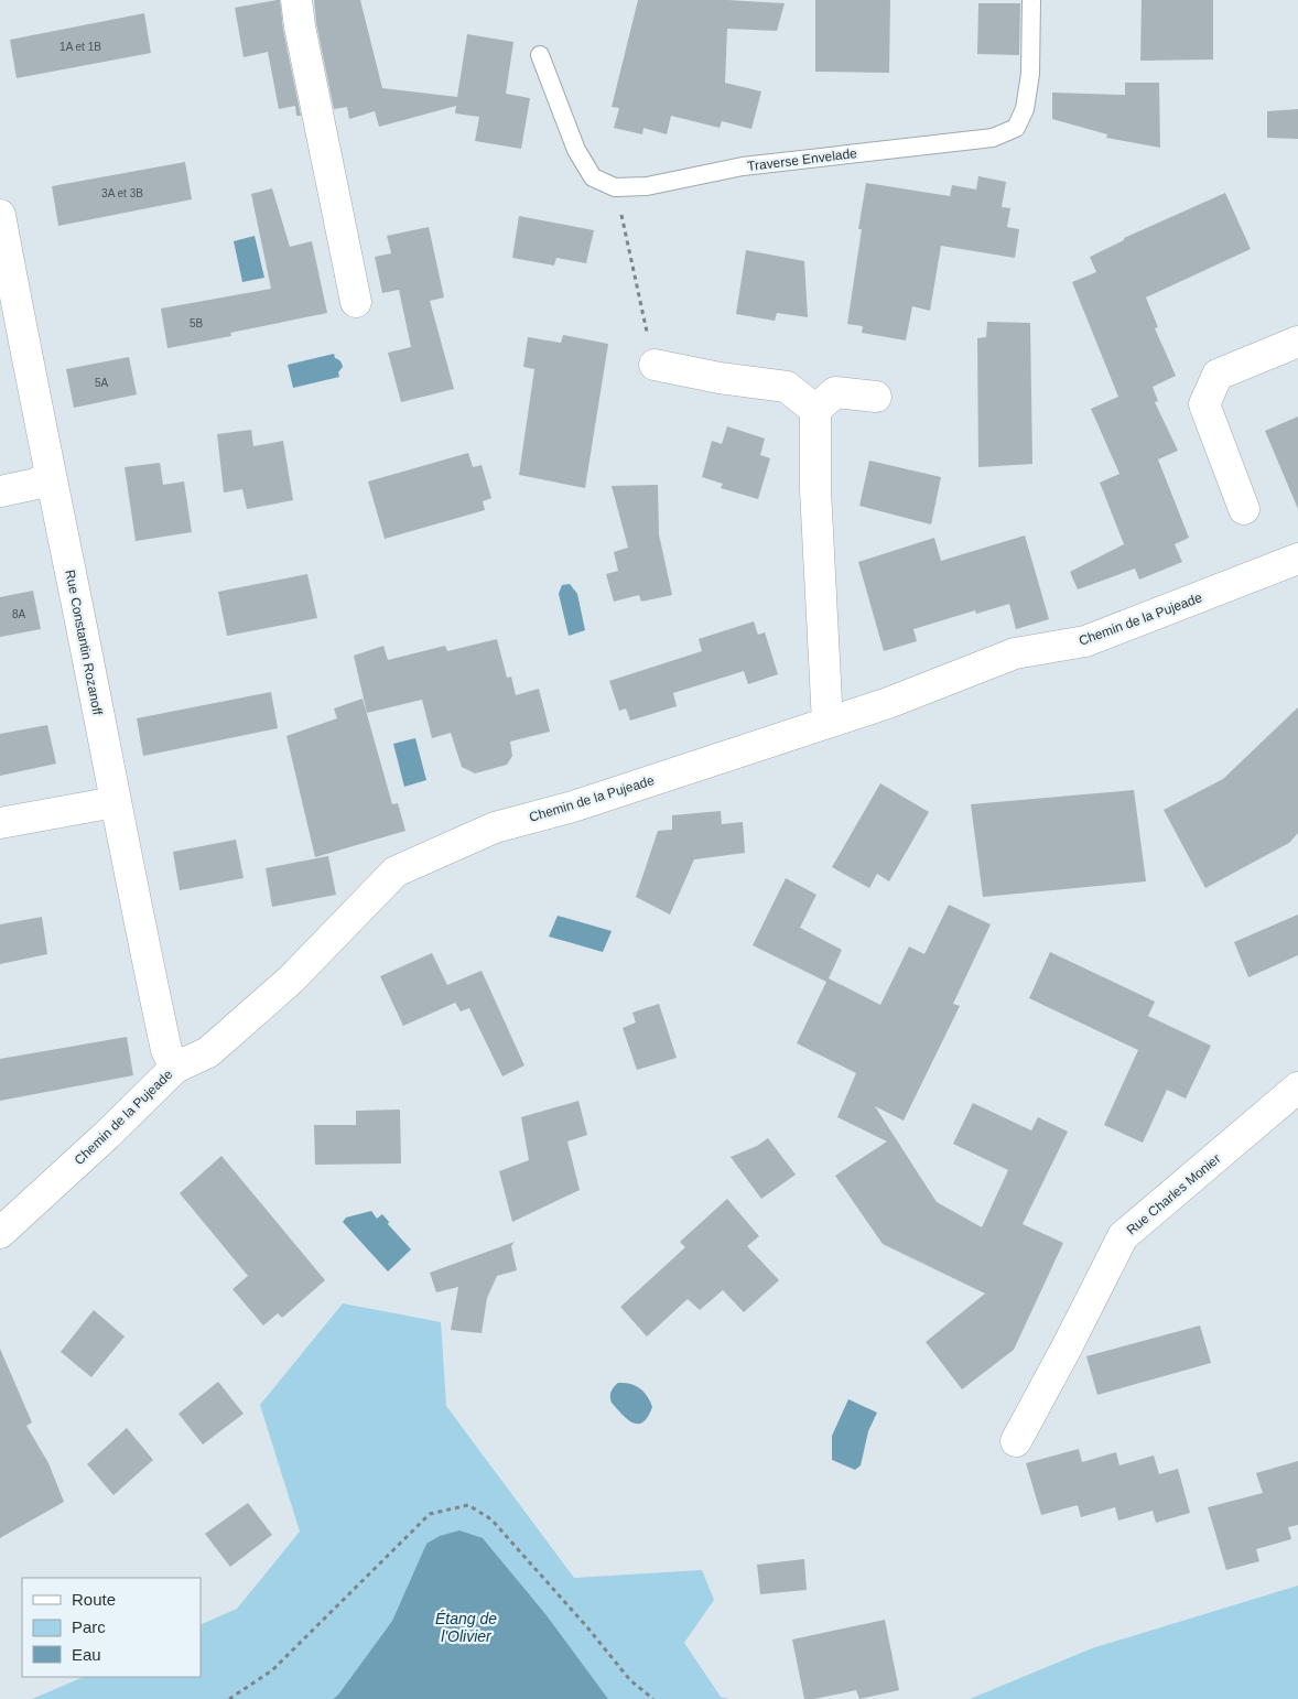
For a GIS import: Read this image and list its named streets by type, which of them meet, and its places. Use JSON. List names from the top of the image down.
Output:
{
  "streets": {
    "street": ["Chemin de la Pujeade", "Rue Constantin Rozanoff", "Rue Charles Monier"],
    "lane": ["Traverse Envelade"]
  },
  "crossings": [
    ["Chemin de la Pujeade", "Rue Constantin Rozanoff"]
  ],
  "water": ["Étang de l'Olivier"],
  "house_numbers": [
    "1A et 1B",
    "3A et 3B",
    "5B",
    "5A",
    "8A"
  ],
  "legend": ["Route", "Parc", "Eau"]
}
